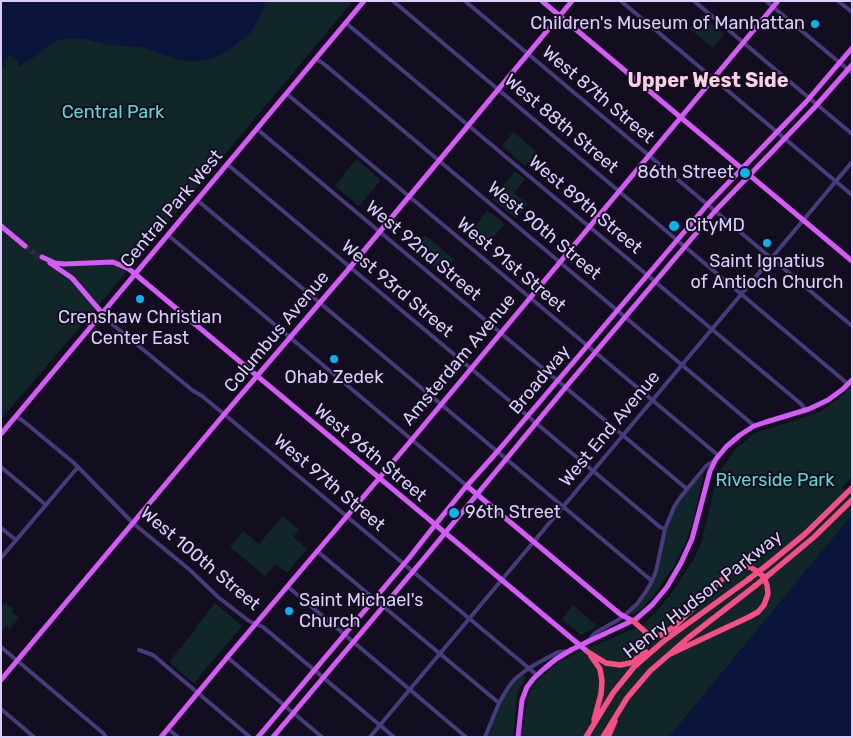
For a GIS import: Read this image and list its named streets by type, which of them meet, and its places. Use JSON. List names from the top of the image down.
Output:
{
  "streets": {
    "highway": ["Henry Hudson Parkway"],
    "main road": [
      "Central Park West",
      "Columbus Avenue",
      "Amsterdam Avenue",
      "Broadway",
      "West 96th Street"
    ],
    "street": [
      "West 87th Street",
      "West 88th Street",
      "West 89th Street",
      "West 90th Street",
      "West 92nd Street",
      "West 91st Street",
      "West 93rd Street",
      "West End Avenue",
      "West 97th Street",
      "West 100th Street"
    ]
  },
  "crossings": [
    ["West 87th Street", "Columbus Avenue"],
    ["West 87th Street", "Amsterdam Avenue"],
    ["West 87th Street", "Broadway"],
    ["West 87th Street", "West End Avenue"],
    ["West 88th Street", "Columbus Avenue"],
    ["West 88th Street", "Amsterdam Avenue"],
    ["West 88th Street", "Broadway"],
    ["West 88th Street", "West End Avenue"],
    ["West 89th Street", "Central Park West"],
    ["West 89th Street", "Columbus Avenue"],
    ["West 89th Street", "Amsterdam Avenue"],
    ["West 89th Street", "Broadway"],
    ["West 89th Street", "West End Avenue"],
    ["Central Park West", "West 90th Street"],
    ["Central Park West", "West 92nd Street"],
    ["Central Park West", "West 91st Street"],
    ["Central Park West", "West 93rd Street"],
    ["Central Park West", "West 96th Street"],
    ["Central Park West", "West 97th Street"],
    ["Central Park West", "West 100th Street"],
    ["West 90th Street", "Columbus Avenue"],
    ["West 90th Street", "Amsterdam Avenue"],
    ["West 90th Street", "Broadway"],
    ["West 90th Street", "West End Avenue"],
    ["West 92nd Street", "Columbus Avenue"],
    ["West 92nd Street", "Amsterdam Avenue"],
    ["West 92nd Street", "Broadway"],
    ["West 92nd Street", "West End Avenue"],
    ["West 91st Street", "Columbus Avenue"],
    ["West 91st Street", "Amsterdam Avenue"],
    ["West 91st Street", "Broadway"],
    ["West 91st Street", "West End Avenue"],
    ["West 93rd Street", "Columbus Avenue"],
    ["West 93rd Street", "Amsterdam Avenue"],
    ["West 93rd Street", "Broadway"],
    ["West 93rd Street", "West End Avenue"],
    ["Columbus Avenue", "West 96th Street"],
    ["Columbus Avenue", "West 97th Street"],
    ["Columbus Avenue", "West 100th Street"],
    ["Amsterdam Avenue", "West 96th Street"],
    ["Amsterdam Avenue", "West 97th Street"],
    ["Amsterdam Avenue", "West 100th Street"],
    ["Broadway", "West 96th Street"],
    ["Broadway", "West 97th Street"],
    ["Broadway", "West 100th Street"],
    ["West End Avenue", "West 96th Street"],
    ["West End Avenue", "West 97th Street"],
    ["West End Avenue", "West 100th Street"],
    ["West 96th Street", "West 97th Street"]
  ],
  "districts": ["Upper West Side"],
  "parks": ["Central Park", "Riverside Park"],
  "places": [
    "Children's Museum of Manhattan",
    "86th Street",
    "CityMD",
    "Saint Ignatius of Antioch Church",
    "Crenshaw Christian Center East",
    "Ohab Zedek",
    "96th Street",
    "Saint Michael's Church"
  ]
}
